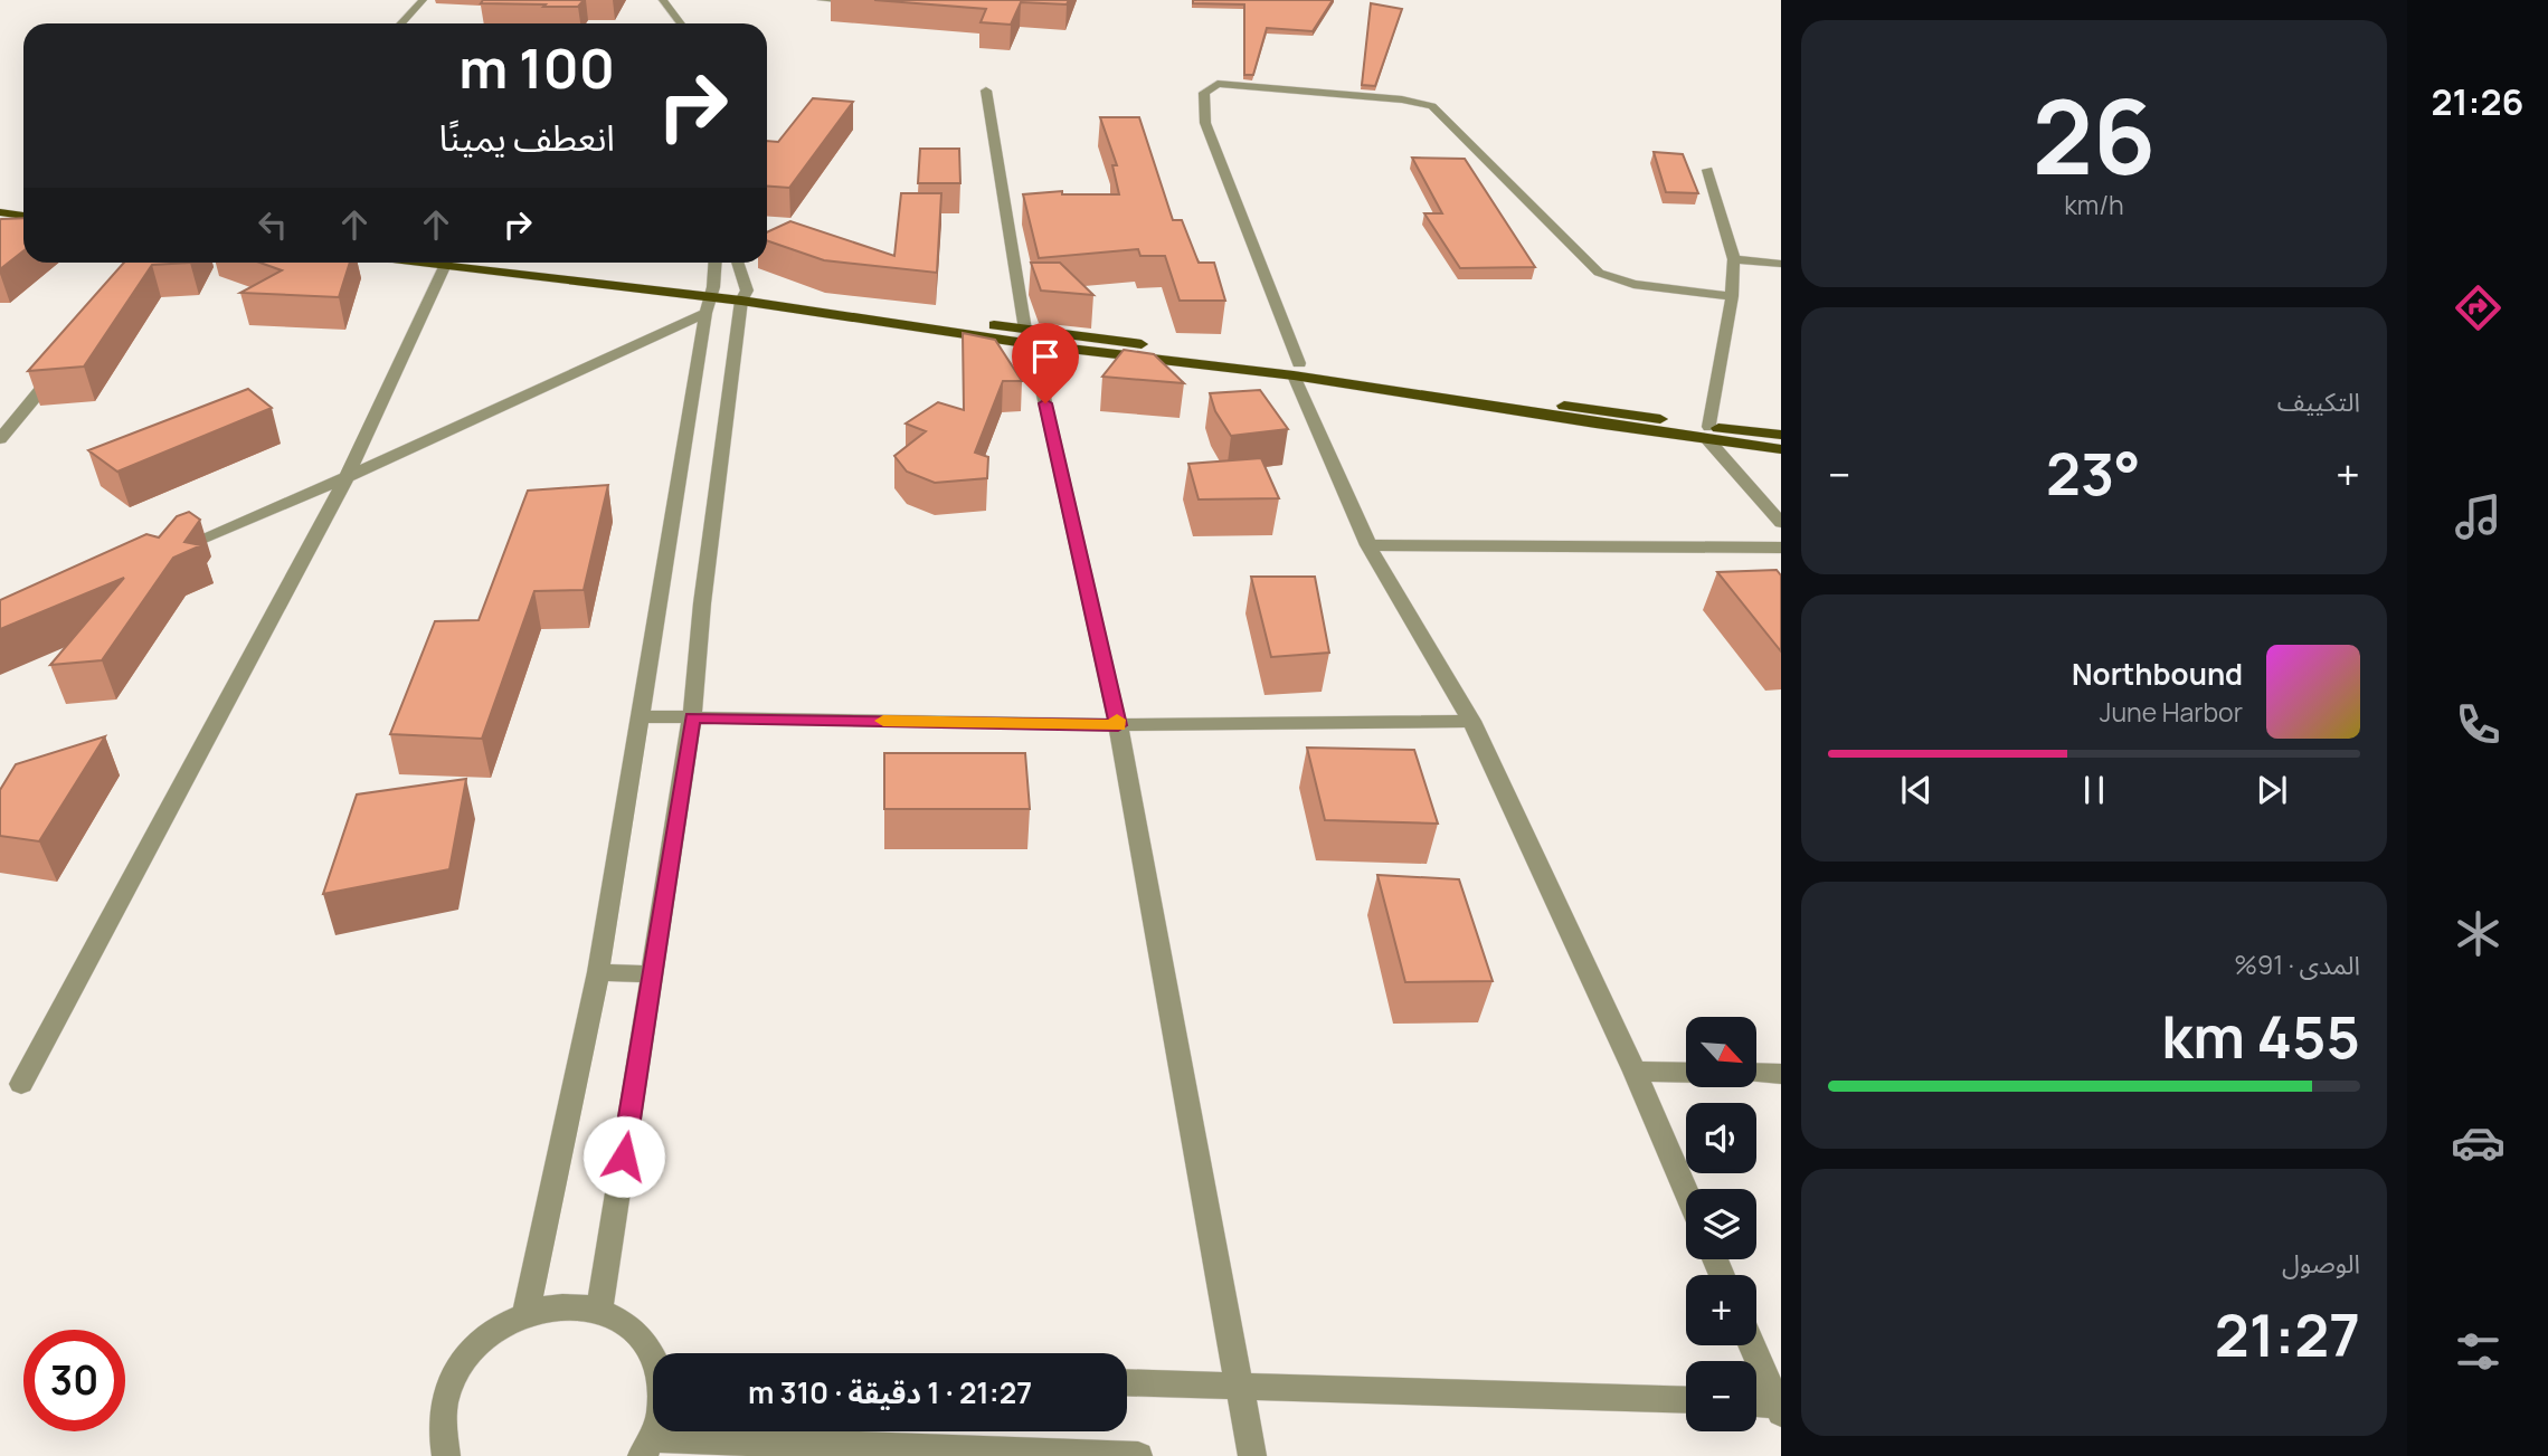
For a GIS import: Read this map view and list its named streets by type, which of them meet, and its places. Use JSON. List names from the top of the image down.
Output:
{
  "north": "bottom right",
  "page": {
    "tabs": "21:26",
    "tile": [
      ["26", "km/h"],
      "التكييف",
      ["المدى · 91%", "455 km"],
      ["الوصول", "21:27"]
    ],
    "turn": ["100 m", "انعطف يمينًا"],
    "heat": ["−", "23°", "+"],
    "song": ["Northbound", "June Harbor"],
    "map_buttons": ["+", "−"],
    "limit": "30",
    "trip": "21:27 · 1 دقيقة · 310 m"
  }
}
